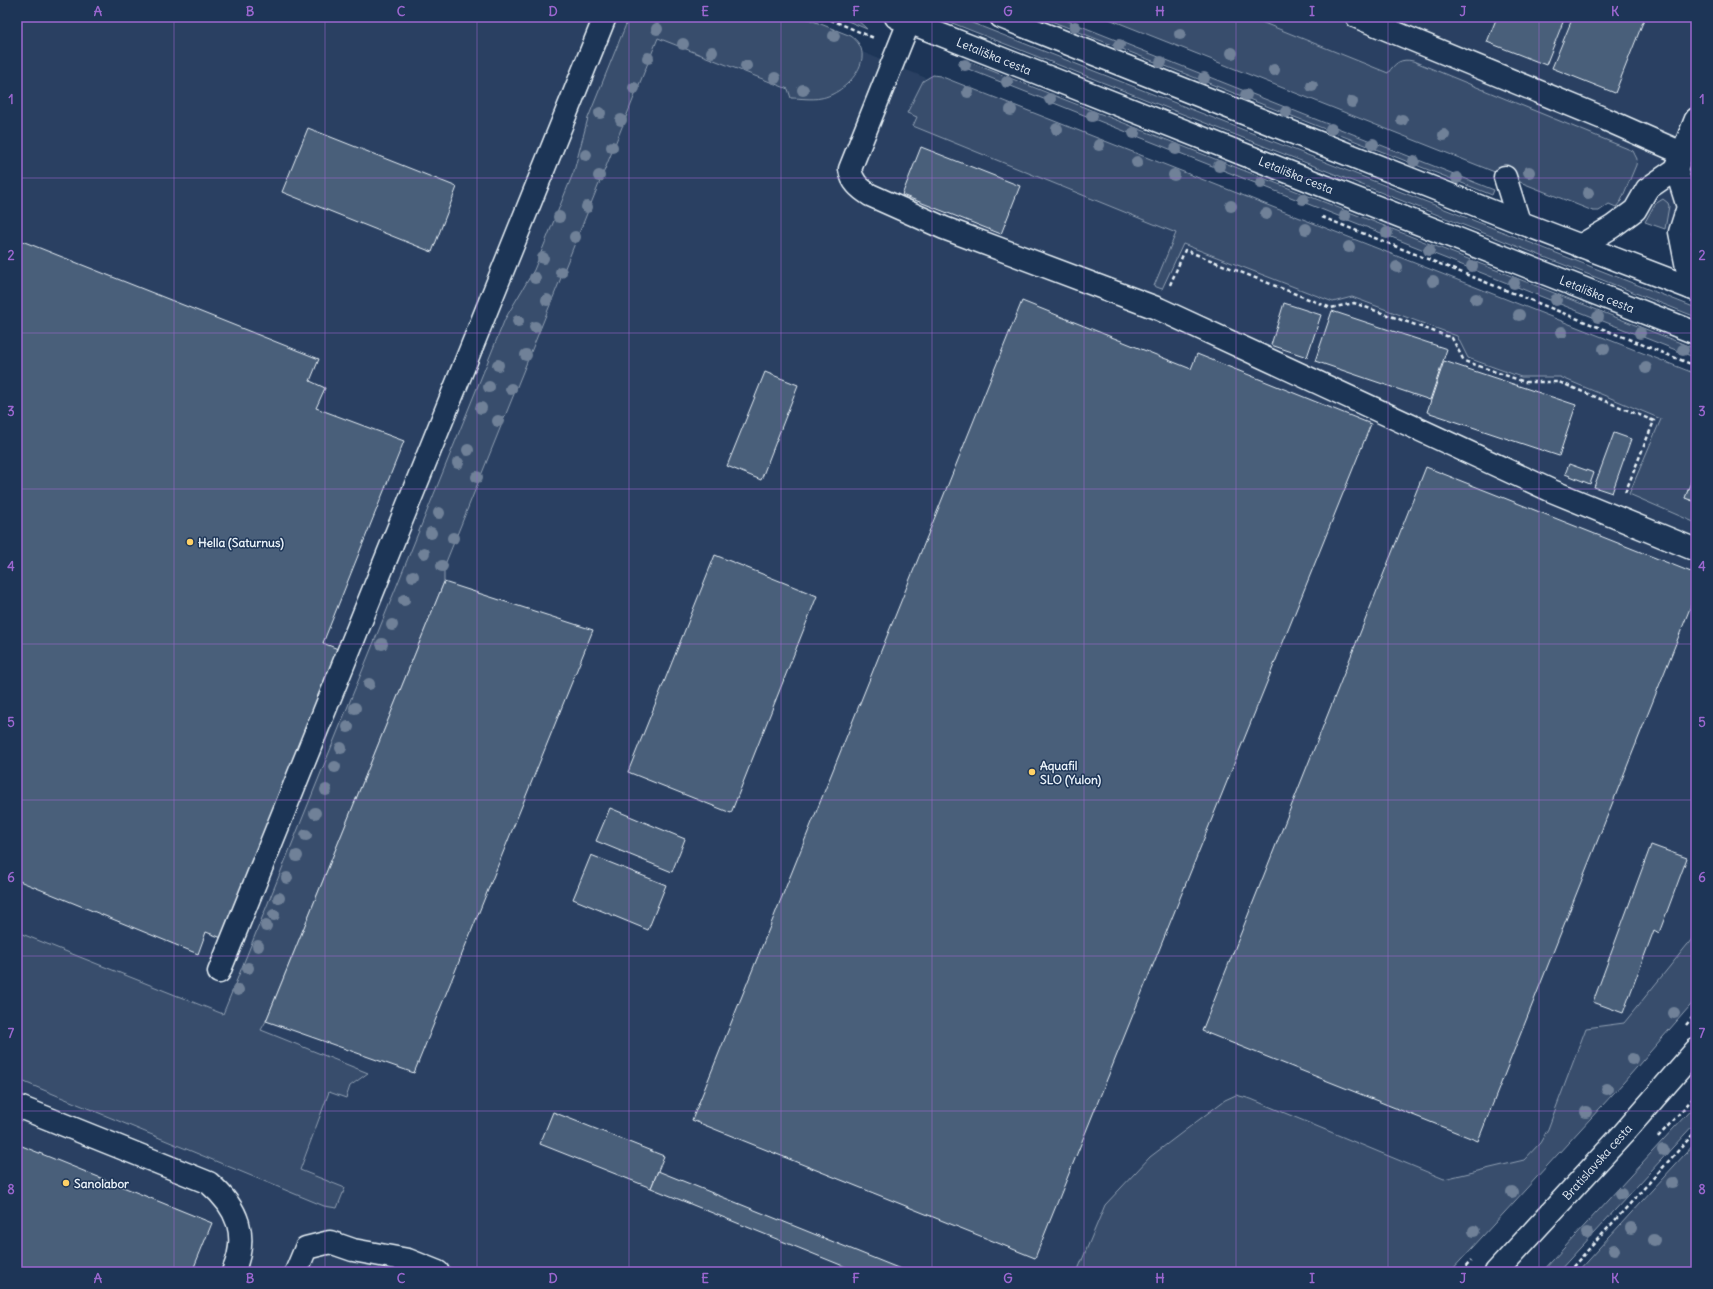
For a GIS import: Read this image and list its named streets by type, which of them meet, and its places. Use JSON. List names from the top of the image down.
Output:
{
  "streets": {
    "main road": ["Letališka cesta", "Bratislavska cesta"]
  },
  "places": ["Hella (Saturnus)", "Aquafil SLO (Yulon)", "Sanolabor"],
  "grid": {
    "columns": [
      "A",
      "B",
      "C",
      "D",
      "E",
      "F",
      "G",
      "H",
      "I",
      "J",
      "K"
    ],
    "rows": [
      "1",
      "2",
      "3",
      "4",
      "5",
      "6",
      "7",
      "8"
    ]
  }
}
